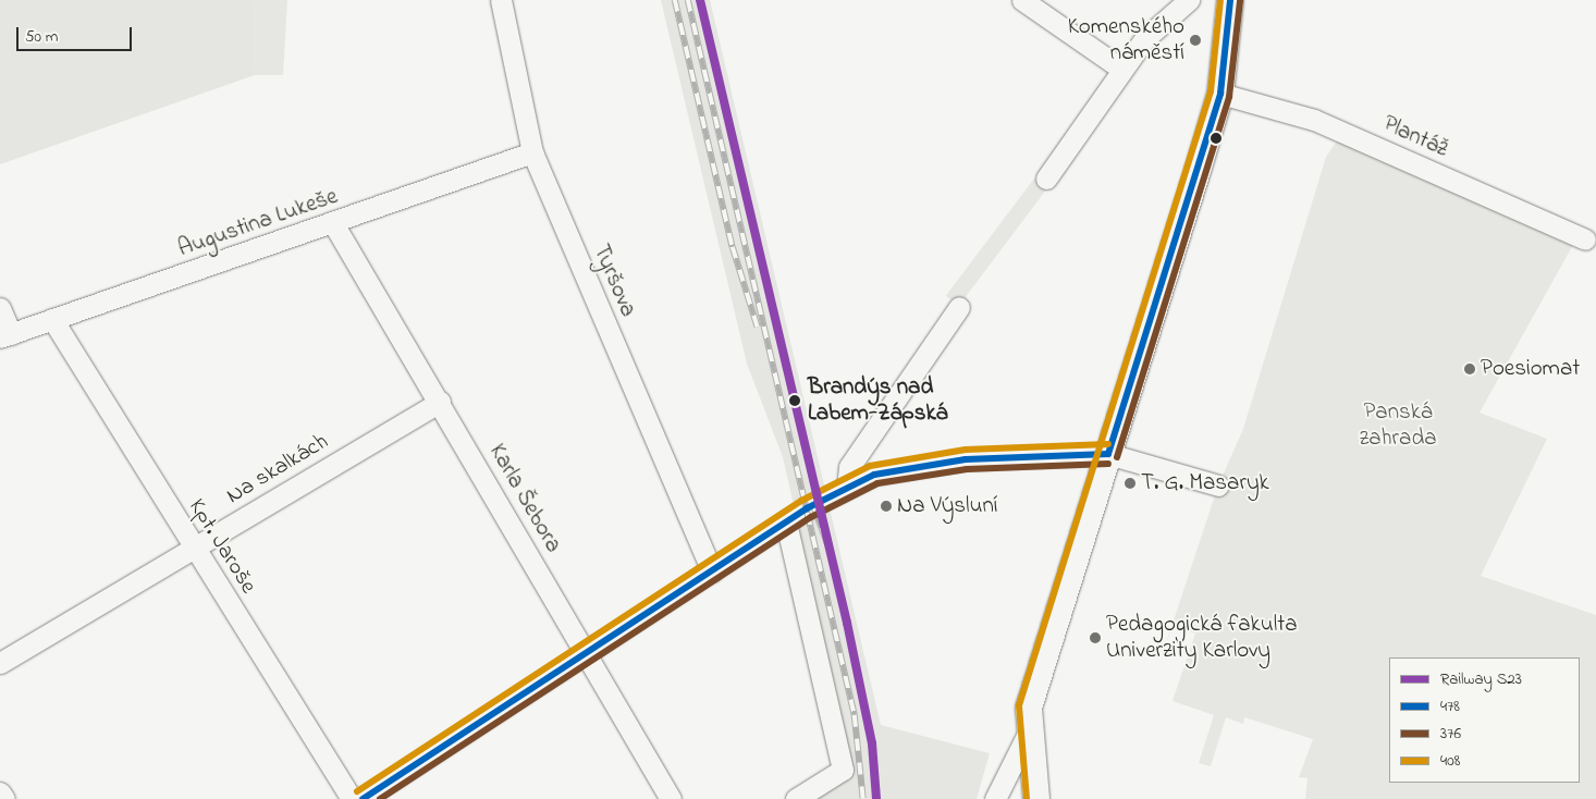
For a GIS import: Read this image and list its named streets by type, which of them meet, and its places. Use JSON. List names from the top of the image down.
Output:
{
  "streets": {
    "street": [
      "Plantáž",
      "Augustina Lukeše",
      "Tyršova",
      "Na skalkách",
      "Karla Šebora",
      "Kpt. Jaroše"
    ]
  },
  "crossings": [
    ["Augustina Lukeše", "Tyršova"],
    ["Augustina Lukeše", "Karla Šebora"],
    ["Augustina Lukeše", "Kpt. Jaroše"],
    ["Na skalkách", "Karla Šebora"],
    ["Na skalkách", "Kpt. Jaroše"]
  ],
  "parks": ["Panská zahrada"],
  "places": [
    "Komenského náměstí",
    "Poesiomat",
    "Brandýs nad Labem-Zápská",
    "T. G. Masaryk",
    "Na Výsluní",
    "Pedagogická fakulta Univerzity Karlovy"
  ],
  "lines": [
    "rail line S23",
    "transit line 478",
    "transit line 408",
    "transit line 376"
  ],
  "legend": [
    "Railway S23",
    "478",
    "376",
    "408"
  ],
  "scale_bar": "50 m"
}
